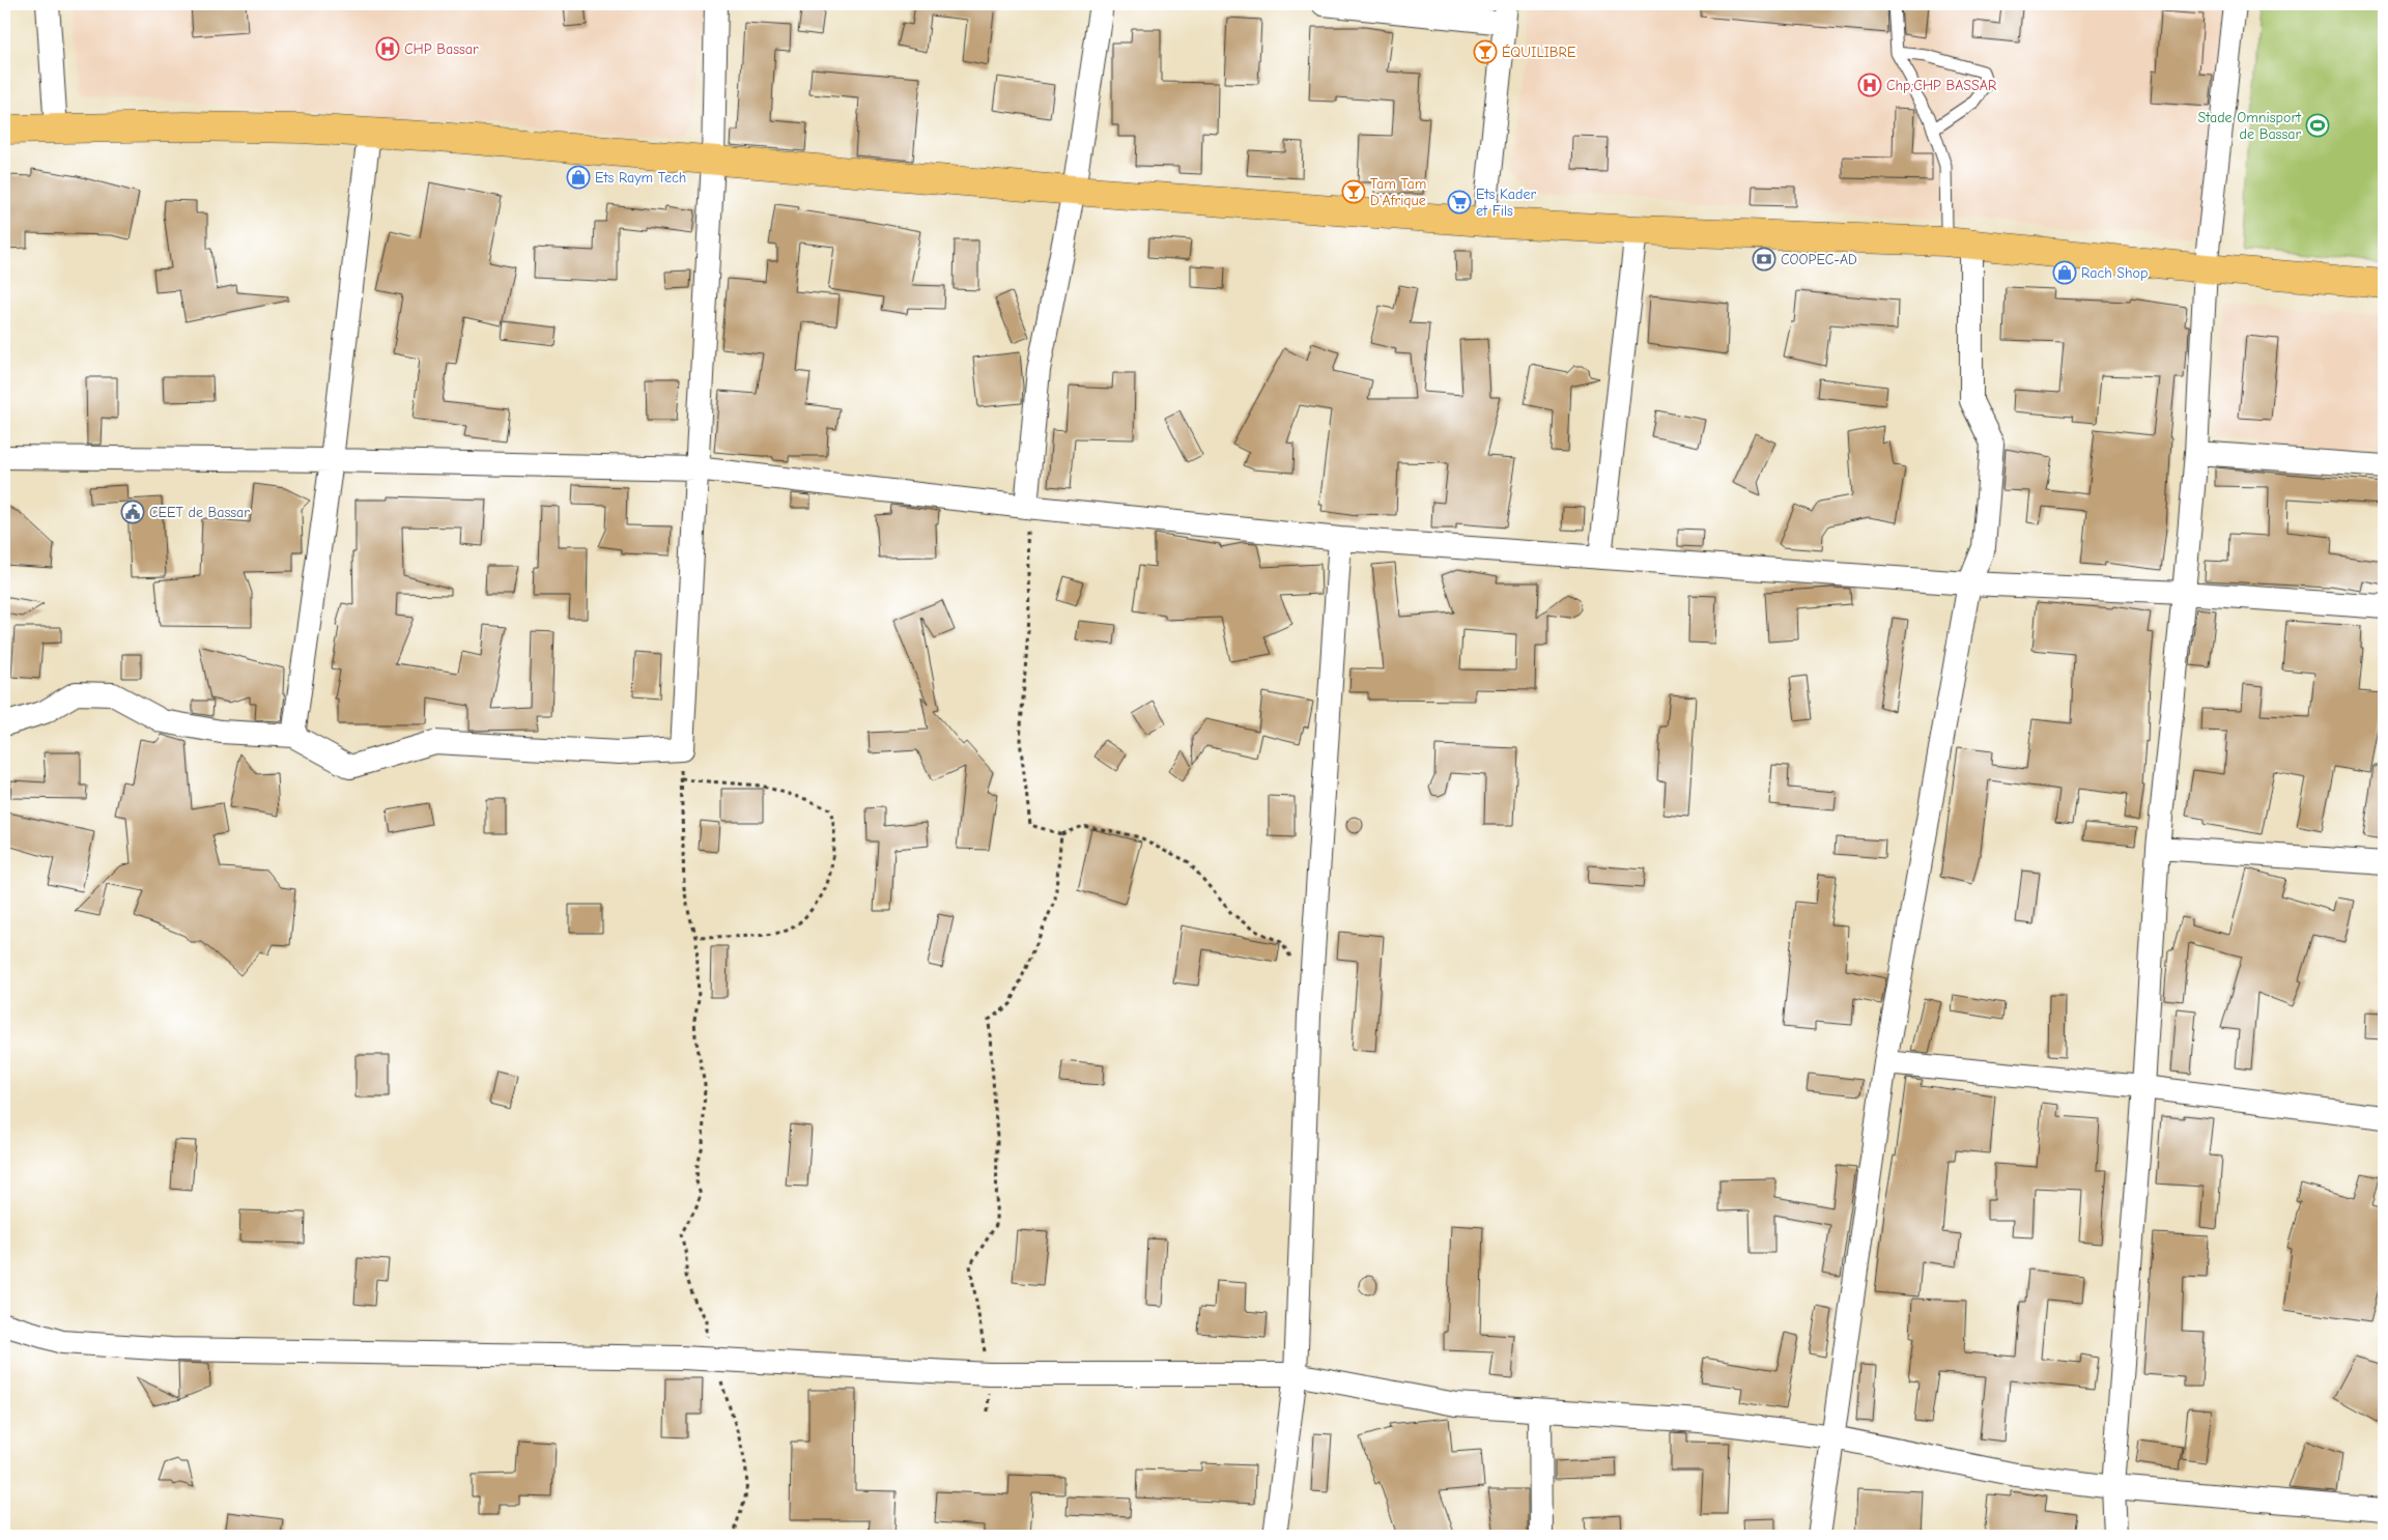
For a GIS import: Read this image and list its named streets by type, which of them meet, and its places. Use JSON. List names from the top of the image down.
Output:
{
  "places": {
    "hospital": ["CHP Bassar", "Chp;CHP BASSAR"],
    "bar": ["ÉQUILIBRE", "Tam Tam D'Afrique"],
    "sports": ["Stade Omnisport de Bassar"],
    "shop": ["Ets Raym Tech", "Rach Shop"],
    "supermarket": ["Ets Kader et Fils"],
    "bank": ["COOPEC-AD"],
    "public building": ["CEET de Bassar"]
  }
}
